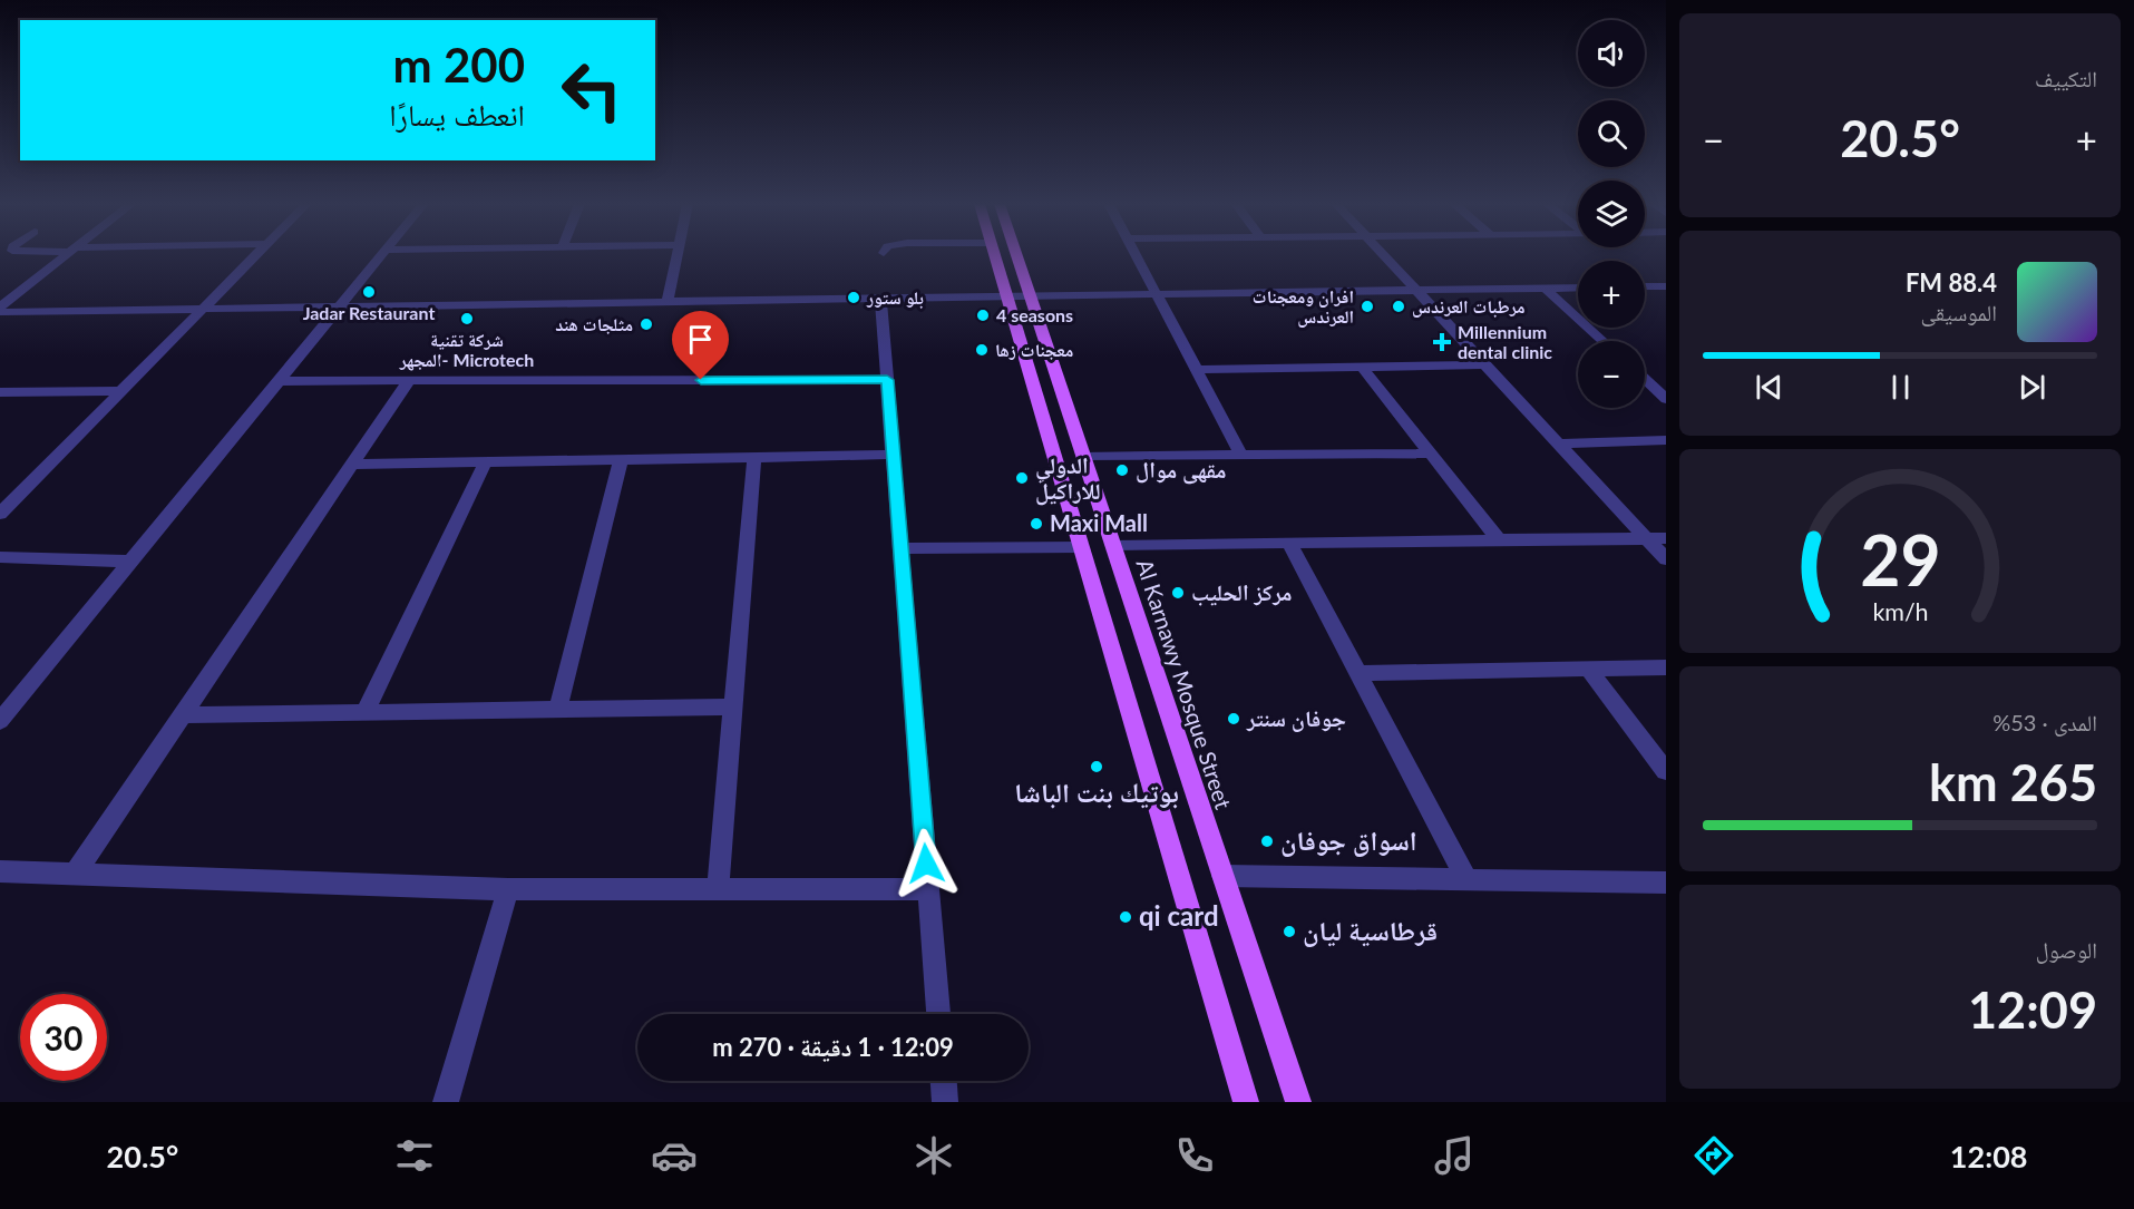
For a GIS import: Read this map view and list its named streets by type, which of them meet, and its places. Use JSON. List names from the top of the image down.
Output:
{
  "streets": {
    "main road": ["Al Karnawy Mosque Street"]
  },
  "places": {
    "other": [
      "Jadar Restaurant",
      "بلو ستور",
      "افران ومعجنات العرندس",
      "مرطبات العرندس",
      "4 seasons",
      "شركة تقنية المجهر- Microtech",
      "مثلجات هند",
      "معجنات زها",
      "مقهى موال",
      "الدولي للاراكيل",
      "Maxi Mall",
      "مركز الحليب",
      "جوفان سنتر",
      "بوتيك بنت الباشا",
      "اسواق جوفان",
      "qi card",
      "قرطاسية ليان"
    ],
    "health": ["Millennium dental clinic"]
  },
  "page": {
    "tile": [
      "التكييف",
      ["المدى · 53%", "265 km"],
      ["الوصول", "12:09"]
    ],
    "map_buttons": ["+", "−"],
    "turn": ["200 m", "انعطف يسارًا"],
    "heat": ["−", "20.5°", "+"],
    "song": ["88.4 FM", "الموسيقى"],
    "limit": "30",
    "trip": "12:09 · 1 دقيقة · 270 m",
    "tabs": ["12:08", "20.5°"],
    "gauge": ["29", "km/h"]
  }
}
